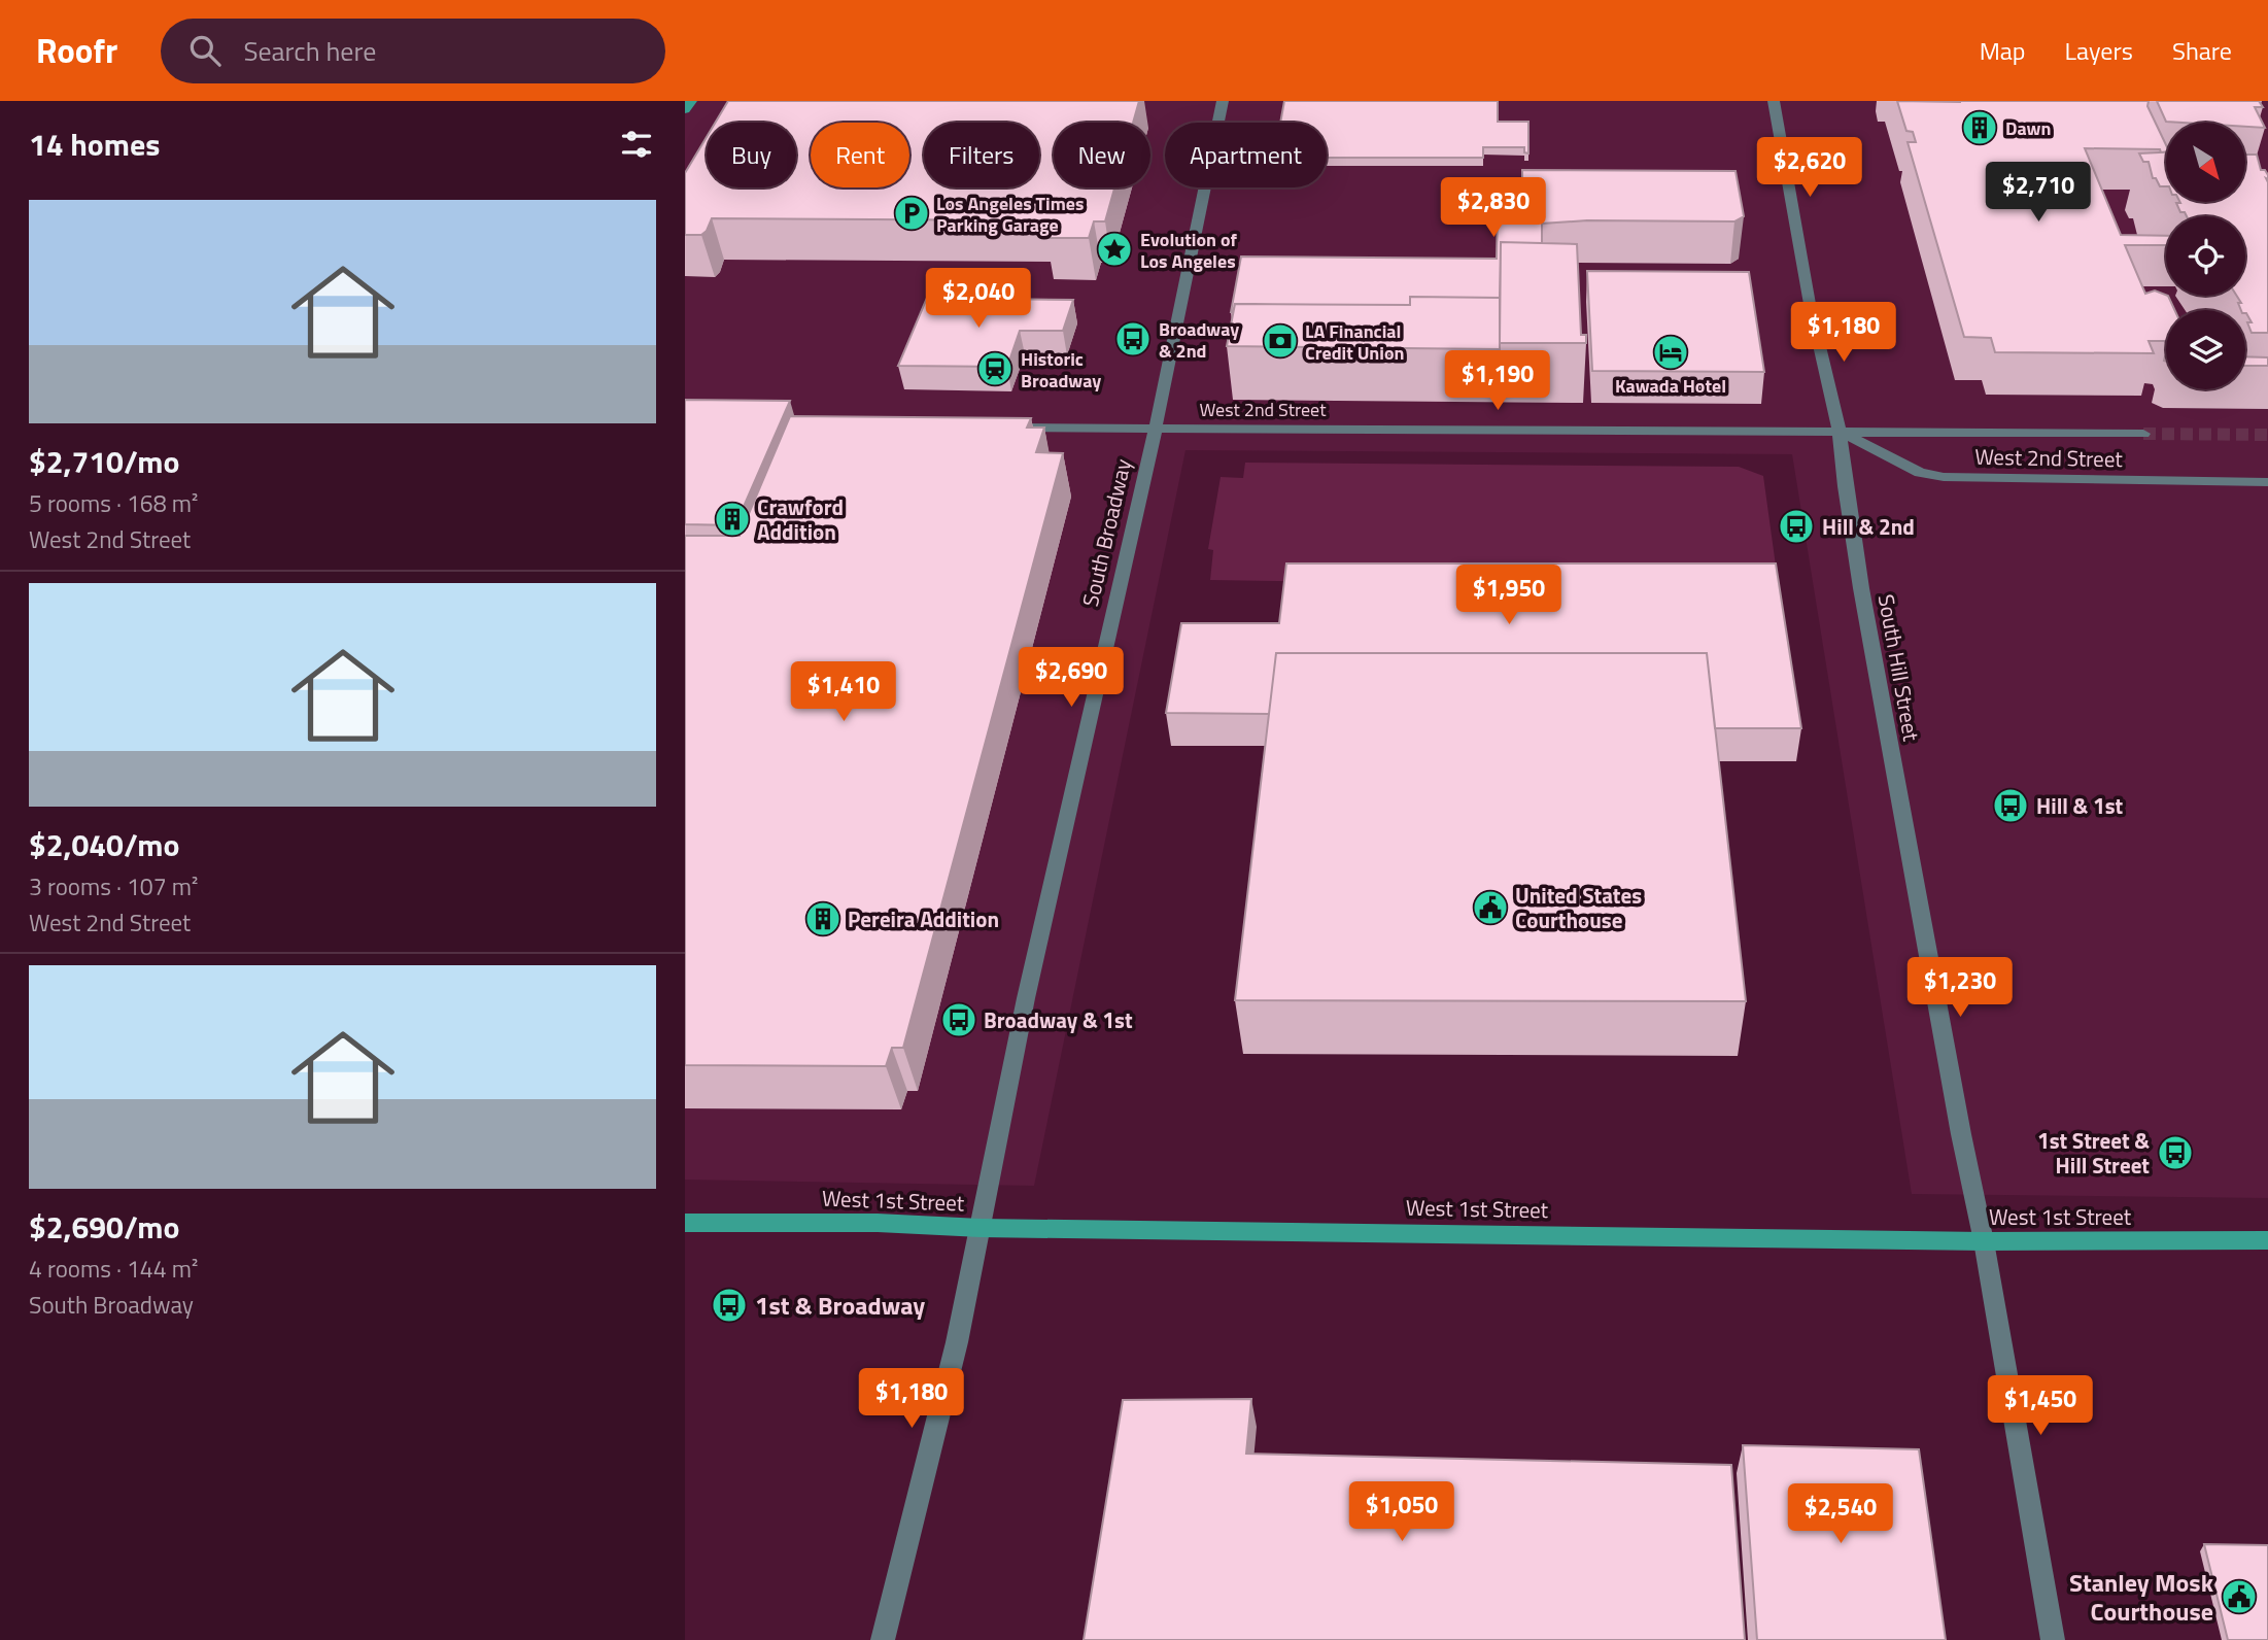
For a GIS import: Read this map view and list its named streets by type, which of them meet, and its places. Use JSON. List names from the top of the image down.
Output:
{
  "streets": {
    "main road": [
      "West 2nd Street",
      "South Broadway",
      "South Hill Street",
      "West 1st Street"
    ]
  },
  "crossings": [
    ["West 2nd Street", "South Broadway"],
    ["West 2nd Street", "South Hill Street"],
    ["South Broadway", "West 1st Street"],
    ["South Hill Street", "West 1st Street"]
  ],
  "places": {
    "building": ["Dawn", "Crawford Addition", "Pereira Addition"],
    "parking": ["Los Angeles Times Parking Garage"],
    "place": ["Evolution of Los Angeles"],
    "bus stop": [
      "Broadway & 2nd",
      "Hill & 2nd",
      "Hill & 1st",
      "Broadway & 1st",
      "1st Street & Hill Street",
      "1st & Broadway"
    ],
    "bank": ["LA Financial Credit Union"],
    "hotel": ["Kawada Hotel"],
    "station": ["Historic Broadway"],
    "public building": ["United States Courthouse", "Stanley Mosk Courthouse"]
  },
  "north": "bottom right",
  "page": {
    "header": "Roofr",
    "search": "Search here",
    "nav": ["Map", "Layers", "Share"],
    "heading": "14 homes",
    "chip": [
      "Buy",
      "Rent",
      "Filters",
      "New",
      "Apartment"
    ],
    "price": [
      "$2,620",
      "$2,710",
      "$2,830",
      "$2,040",
      "$1,180",
      "$1,190",
      "$1,950",
      "$2,690",
      "$1,410",
      "$1,230",
      "$1,180",
      "$1,450",
      "$1,050",
      "$2,540"
    ],
    "list": [
      {
        "name": "$2,710/mo",
        "note": "5 rooms · 168 m² · West 2nd Street"
      },
      {
        "name": "$2,040/mo",
        "note": "3 rooms · 107 m² · West 2nd Street"
      },
      {
        "name": "$2,690/mo",
        "note": "4 rooms · 144 m² · South Broadway"
      }
    ]
  }
}
